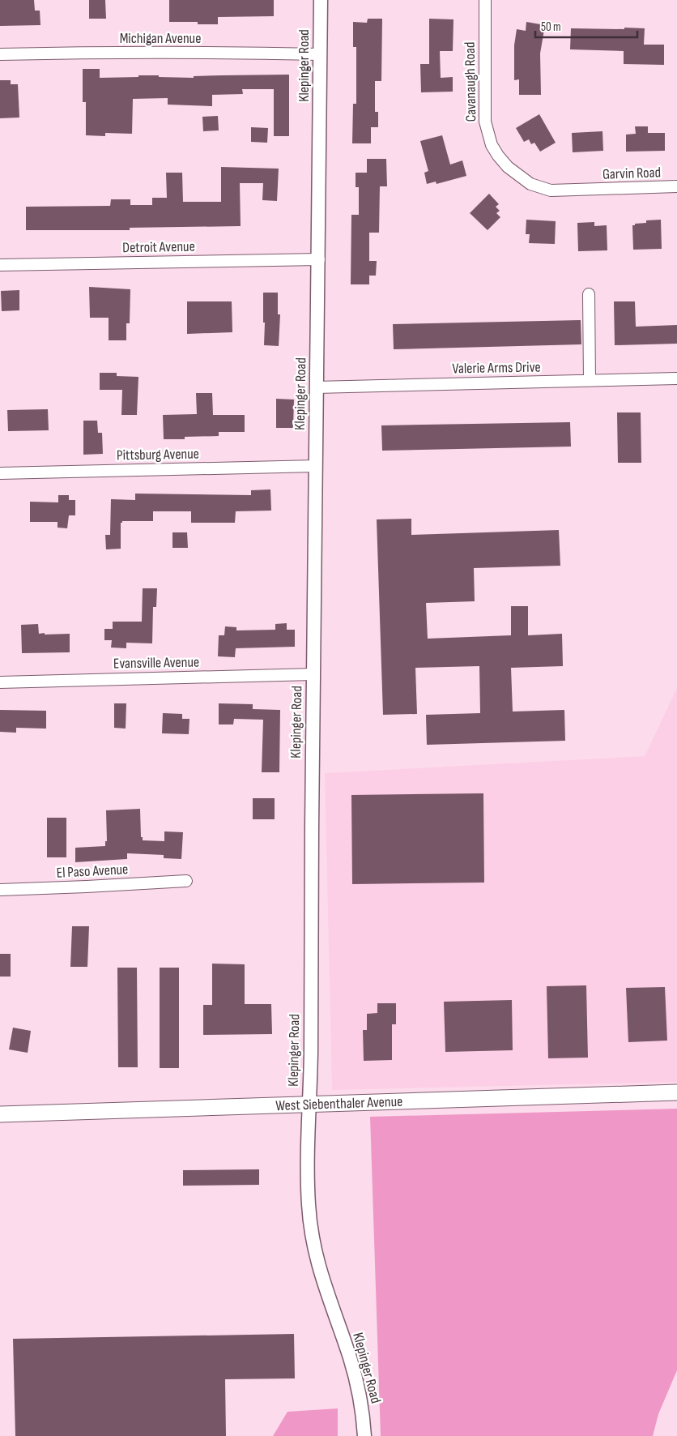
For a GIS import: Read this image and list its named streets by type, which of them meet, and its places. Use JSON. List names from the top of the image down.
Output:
{
  "streets": {
    "main road": ["West Siebenthaler Avenue"],
    "street": [
      "Michigan Avenue",
      "Klepinger Road",
      "Cavanaugh Road",
      "Garvin Road",
      "Detroit Avenue",
      "Valerie Arms Drive",
      "Pittsburg Avenue",
      "Evansville Avenue",
      "El Paso Avenue"
    ]
  },
  "crossings": [
    ["Michigan Avenue", "Klepinger Road"],
    ["Klepinger Road", "Detroit Avenue"],
    ["Klepinger Road", "Valerie Arms Drive"],
    ["Klepinger Road", "Pittsburg Avenue"],
    ["Klepinger Road", "Evansville Avenue"],
    ["Klepinger Road", "West Siebenthaler Avenue"],
    ["Cavanaugh Road", "Garvin Road"]
  ],
  "scale_bar": "50 m"
}
